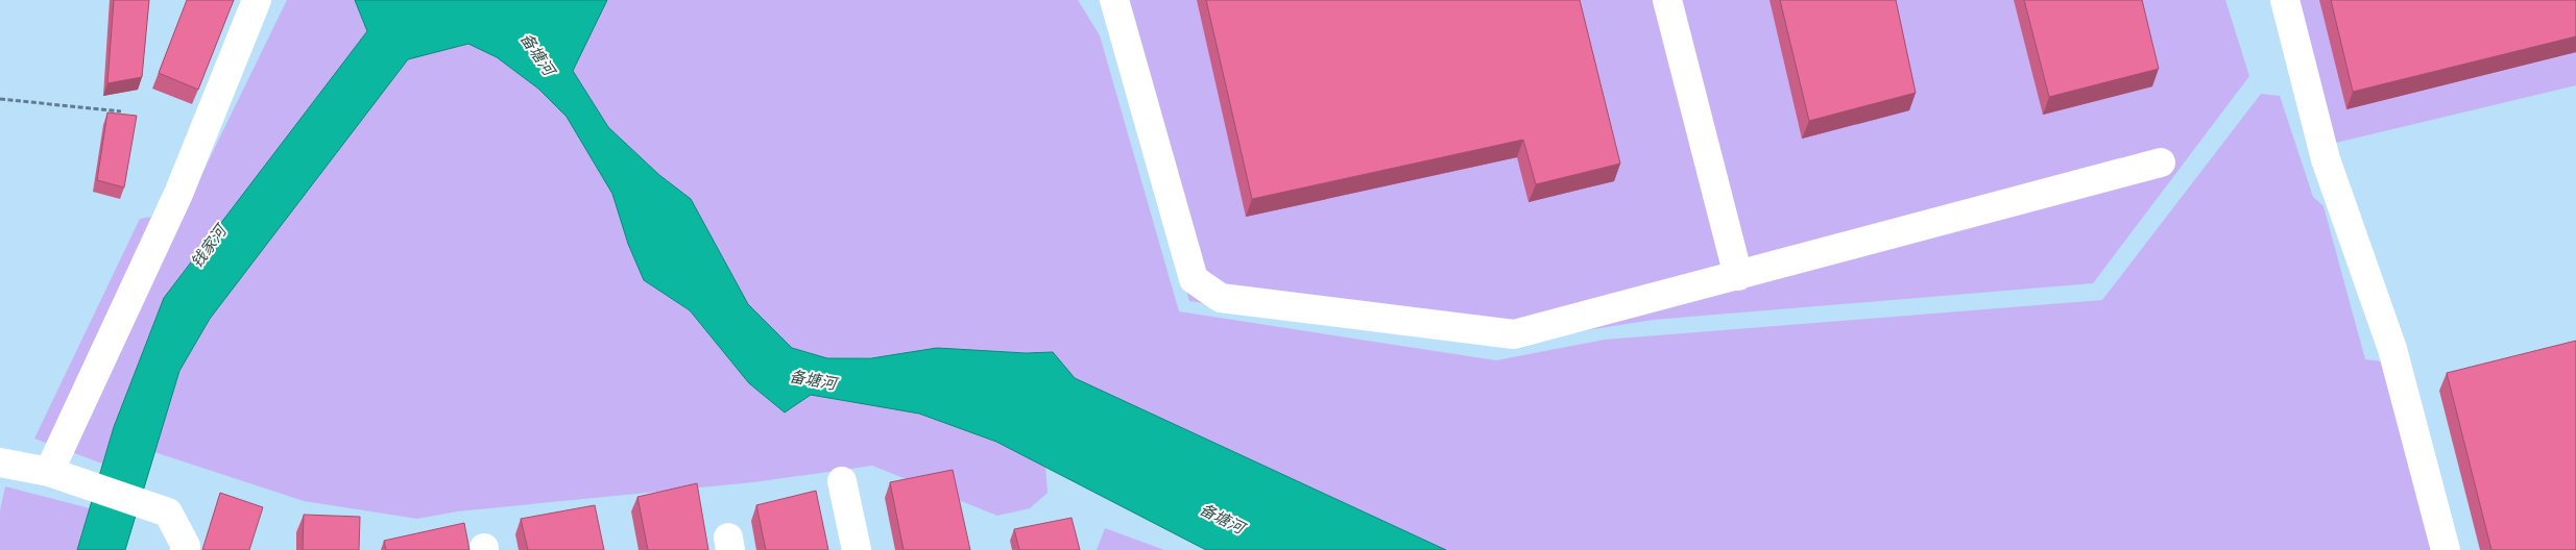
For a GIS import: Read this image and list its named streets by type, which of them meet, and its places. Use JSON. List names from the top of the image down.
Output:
{
  "water": ["备塘河", "钱家河"]
}
